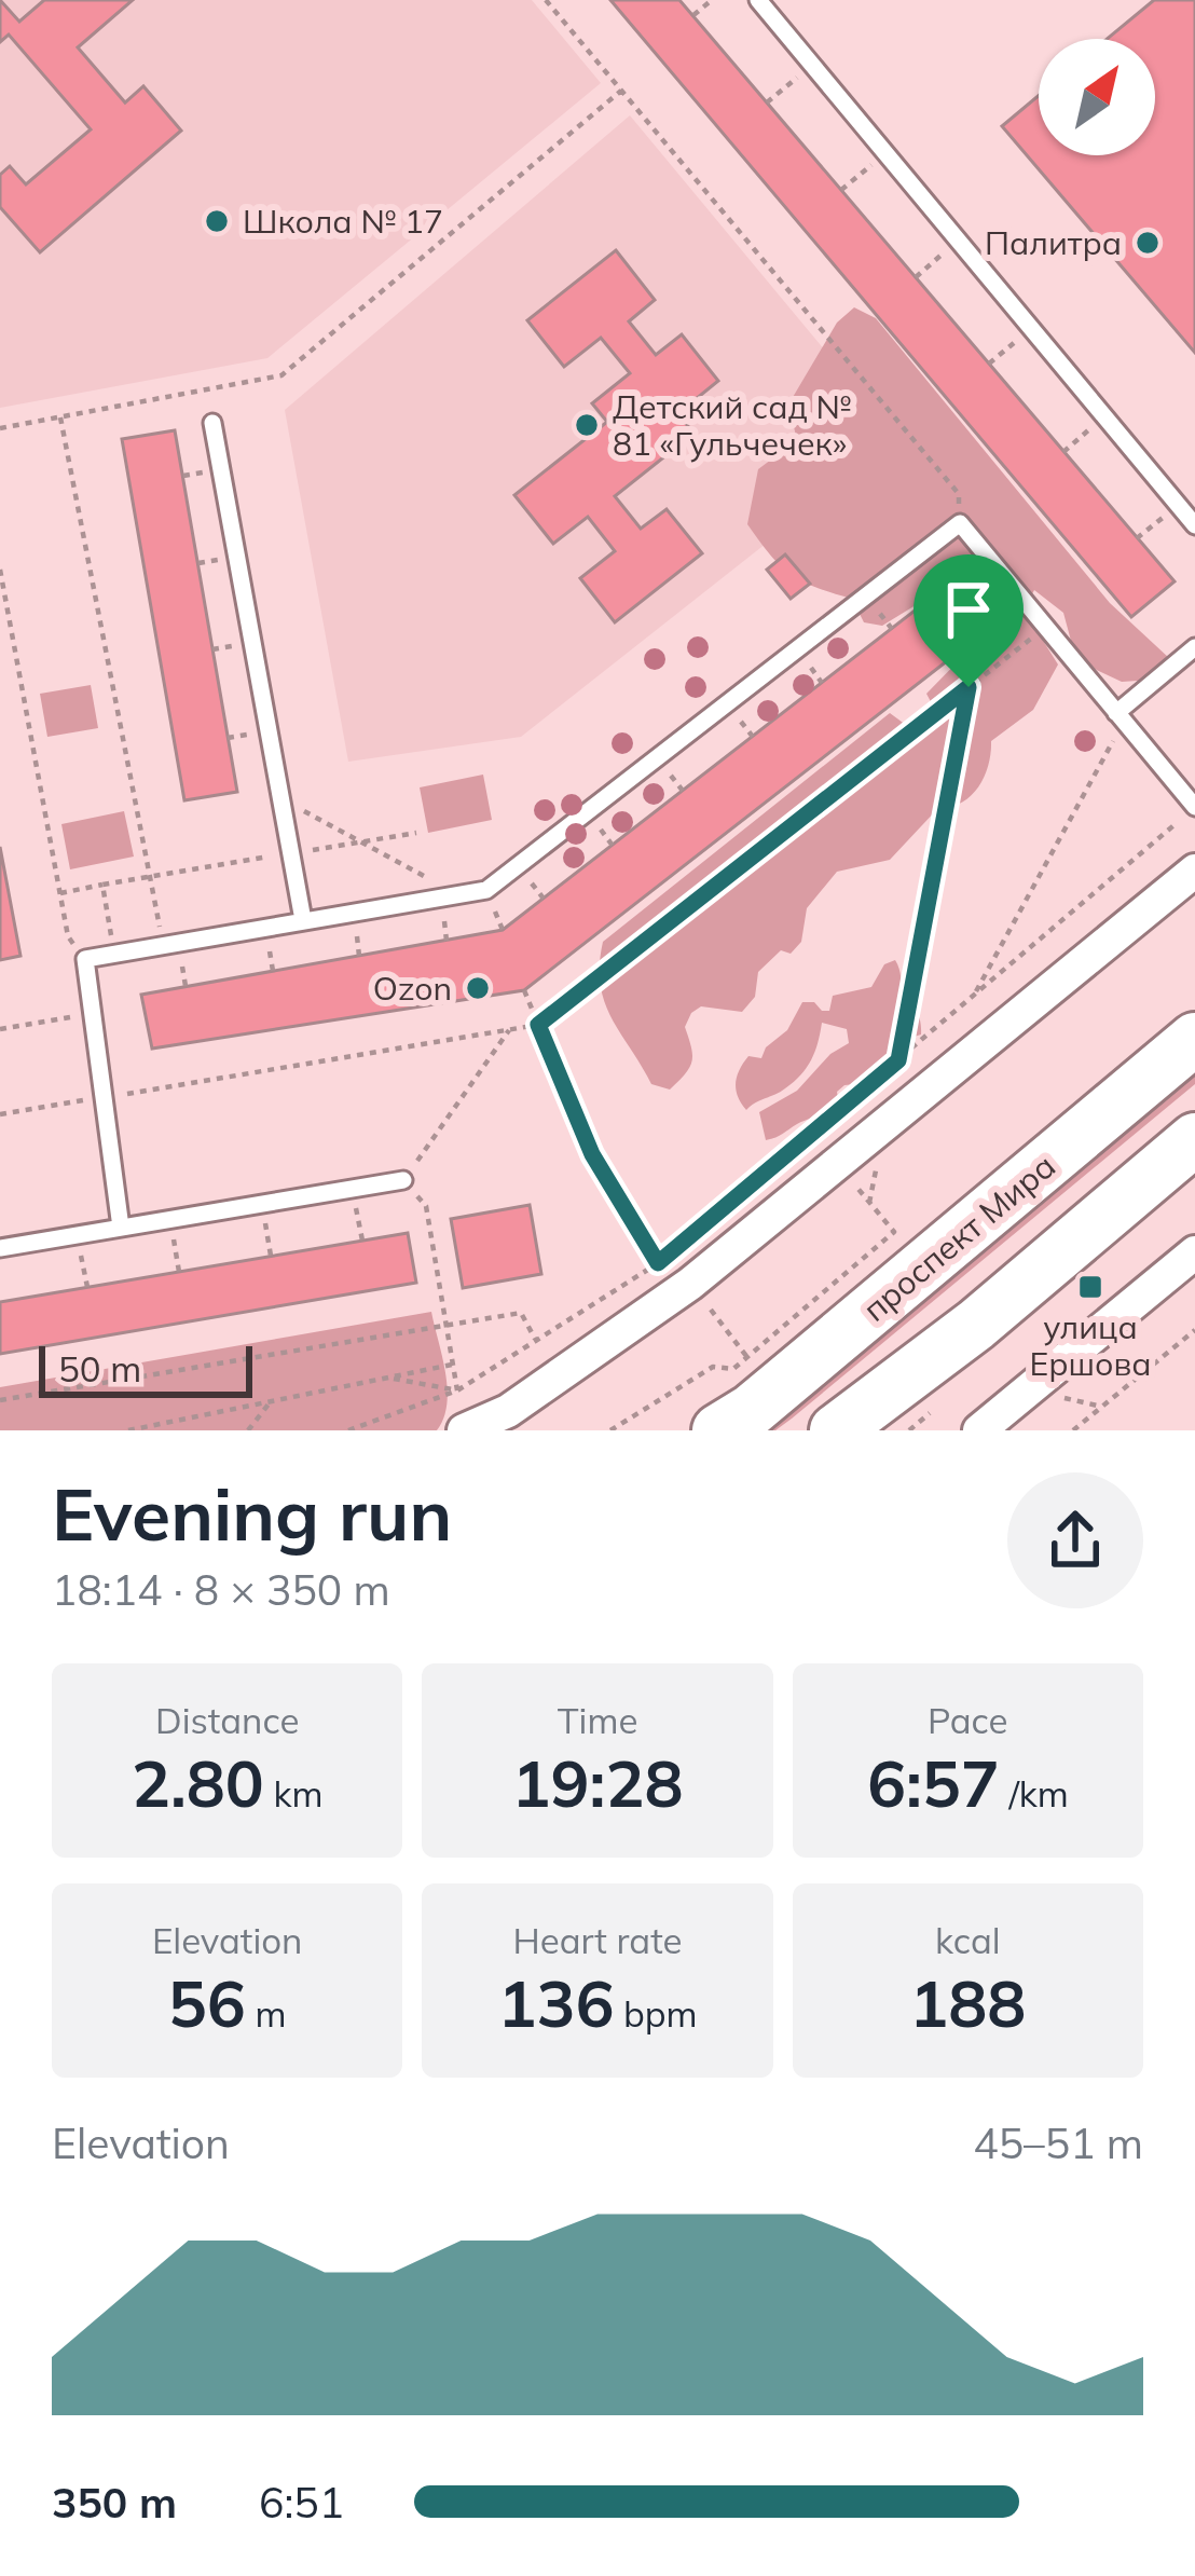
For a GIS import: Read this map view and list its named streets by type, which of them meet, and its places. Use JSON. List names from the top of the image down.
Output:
{
  "streets": {
    "main road": ["проспект Мира"]
  },
  "places": {
    "other": [
      "Школа № 17",
      "Палитра",
      "Детский сад № 81 «Гульчечек»",
      "Ozon"
    ],
    "transit": ["улица Ершова"]
  },
  "scale_bar": "50 m",
  "north": "top right",
  "page": {
    "scale": "50 m",
    "heading": ["Evening run", "18:14 · 8 × 350 m"],
    "stats": [
      ["Distance", "2.80 km"],
      ["Time", "19:28"],
      ["Pace", "6:57 /km"],
      ["Elevation", "56 m"],
      ["Heart rate", "136 bpm"],
      ["kcal", "188"]
    ],
    "chart": ["Elevation", "45–51 m"],
    "list": [
      {
        "name": "350 m",
        "note": "6:51"
      }
    ]
  }
}
